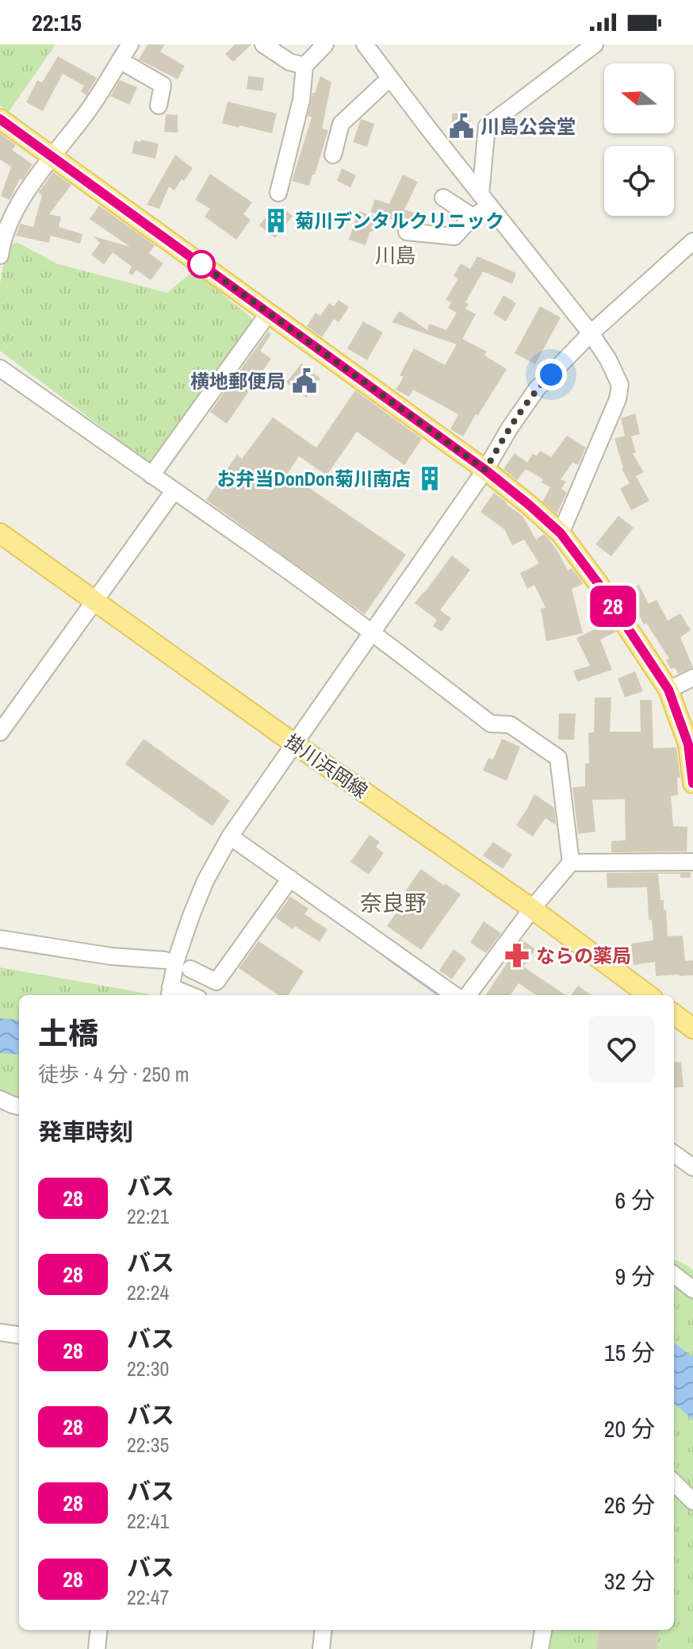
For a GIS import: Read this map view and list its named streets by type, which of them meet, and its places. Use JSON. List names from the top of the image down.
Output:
{
  "streets": {
    "main road": ["掛川浜岡線"]
  },
  "districts": ["川島", "奈良野"],
  "places": {
    "public building": ["川島公会堂", "横地郵便局"],
    "building": ["菊川デンタルクリニック", "お弁当DonDon菊川南店"],
    "pharmacy": ["ならの薬局"]
  },
  "lines": ["bus line 28"],
  "north": "left",
  "page": {
    "status": "22:15",
    "on_map": "28",
    "heading": [
      ["土橋", "徒歩 · 4 分 · 250 m"],
      "発車時刻"
    ],
    "list": [
      {
        "mark": "28",
        "name": "バス",
        "note": "22:21",
        "value": "6 分"
      },
      {
        "mark": "28",
        "name": "バス",
        "note": "22:24",
        "value": "9 分"
      },
      {
        "mark": "28",
        "name": "バス",
        "note": "22:30",
        "value": "15 分"
      },
      {
        "mark": "28",
        "name": "バス",
        "note": "22:35",
        "value": "20 分"
      },
      {
        "mark": "28",
        "name": "バス",
        "note": "22:41",
        "value": "26 分"
      },
      {
        "mark": "28",
        "name": "バス",
        "note": "22:47",
        "value": "32 分"
      }
    ]
  }
}
